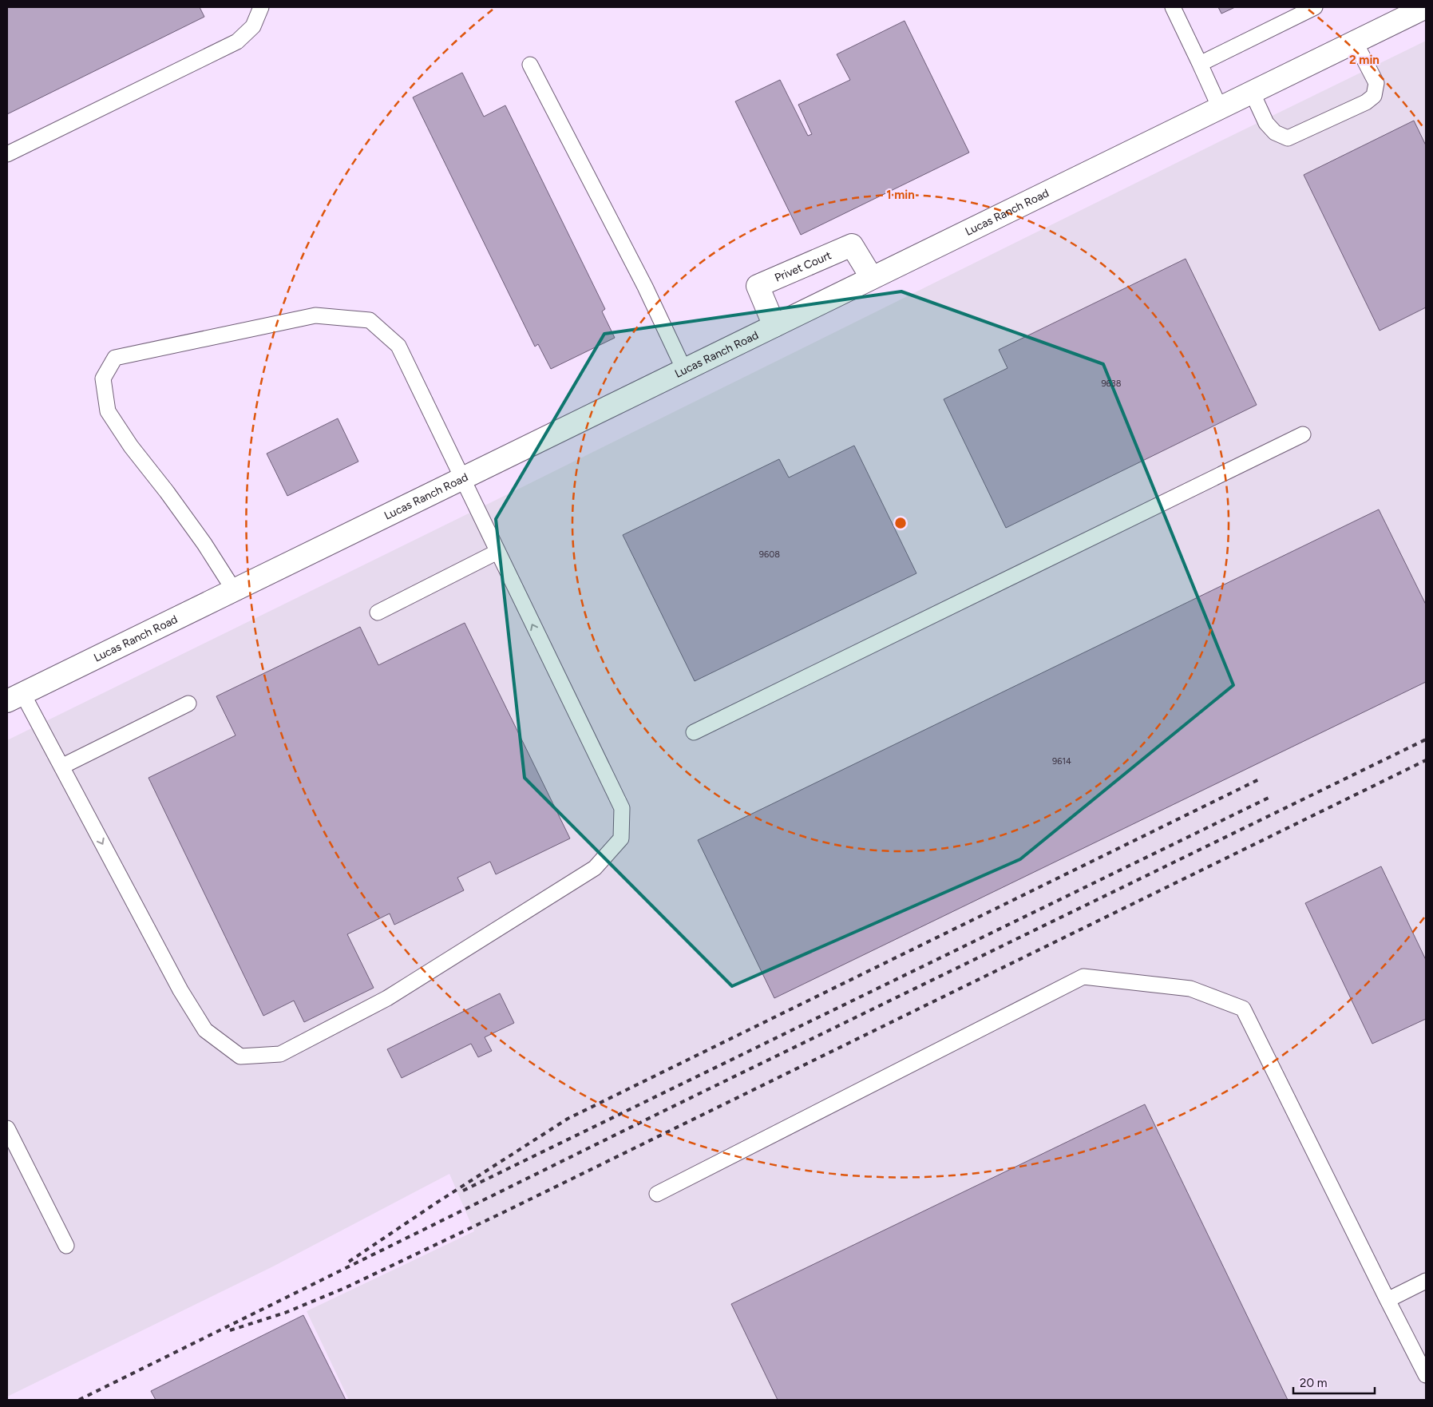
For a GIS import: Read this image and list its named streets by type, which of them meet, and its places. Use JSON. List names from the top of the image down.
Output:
{
  "streets": {
    "street": ["Lucas Ranch Road", "Privet Court"]
  },
  "crossings": [
    ["Lucas Ranch Road", "Privet Court"]
  ],
  "house_numbers": ["9638", "9608", "9614"],
  "scale_bar": "20 m",
  "rings": ["2 min", "1 min"]
}
